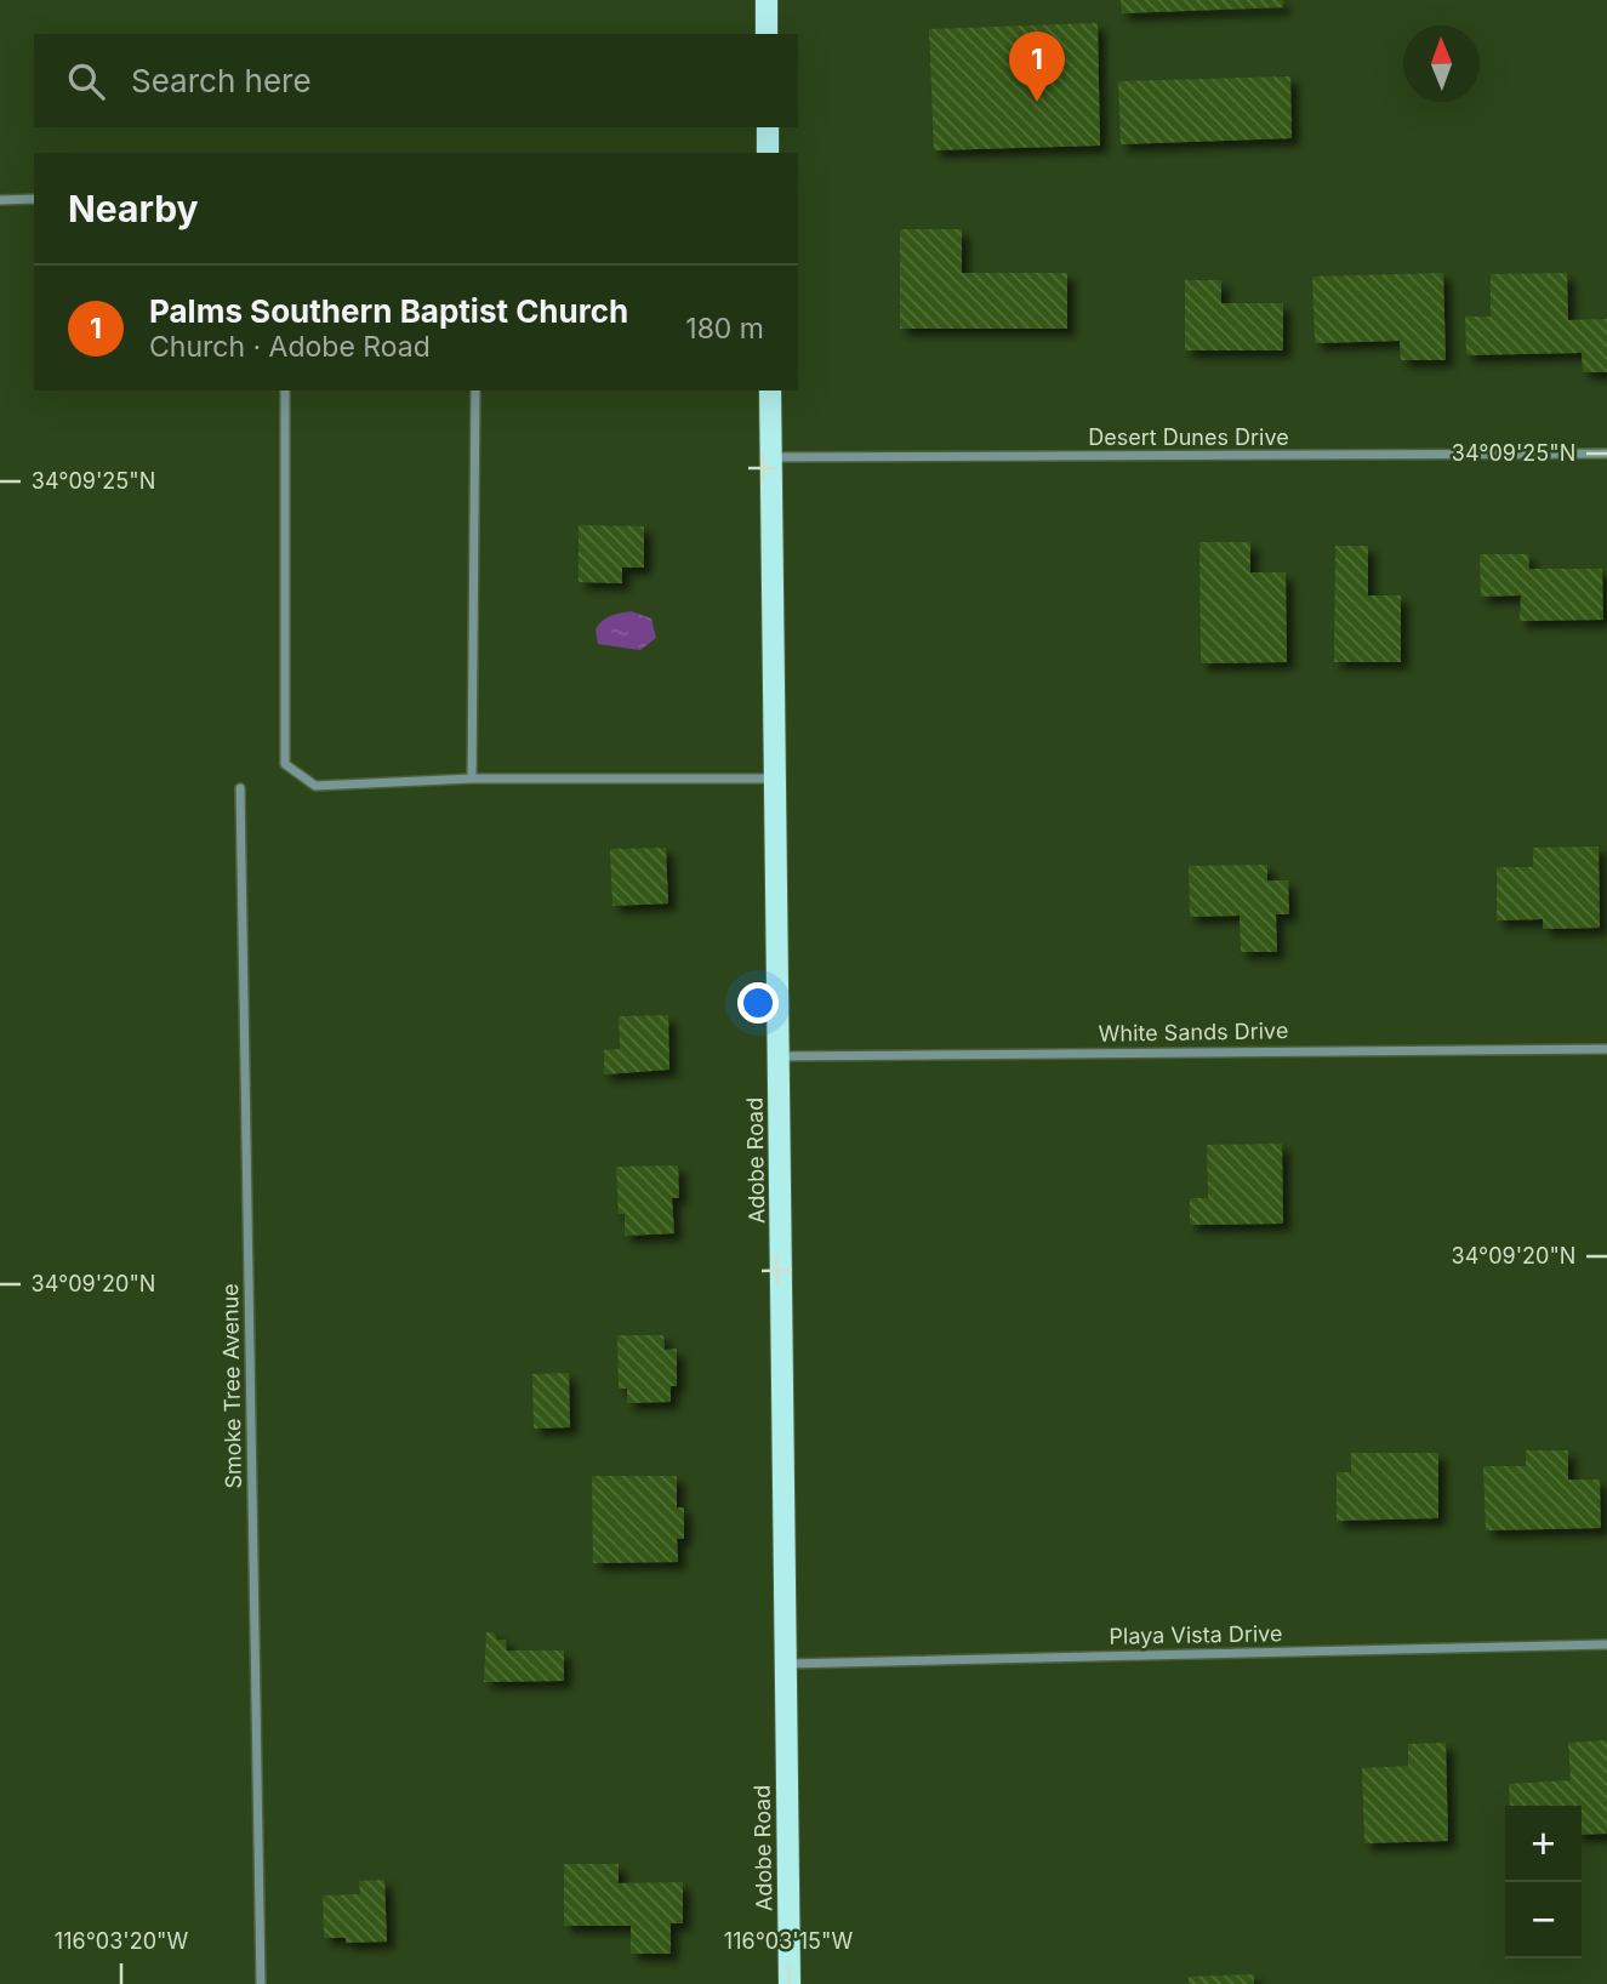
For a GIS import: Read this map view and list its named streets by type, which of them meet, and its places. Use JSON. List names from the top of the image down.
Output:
{
  "streets": {
    "main road": ["Adobe Road"],
    "street": [
      "Desert Dunes Drive",
      "White Sands Drive",
      "Smoke Tree Avenue",
      "Playa Vista Drive"
    ]
  },
  "crossings": [
    ["Desert Dunes Drive", "Adobe Road"],
    ["White Sands Drive", "Adobe Road"],
    ["Adobe Road", "Playa Vista Drive"]
  ],
  "north": "top",
  "page": {
    "pins": "1",
    "search": "Search here",
    "heading": "Nearby",
    "list": [
      {
        "mark": "1",
        "name": "Palms Southern Baptist Church",
        "note": "Church · Adobe Road",
        "value": "180 m"
      }
    ],
    "map_buttons": ["+", "−"]
  },
  "coordinates": [
    "34°09'25\"N",
    "34°09'20\"N",
    "116°03'20\"W",
    "116°03'15\"W"
  ]
}
